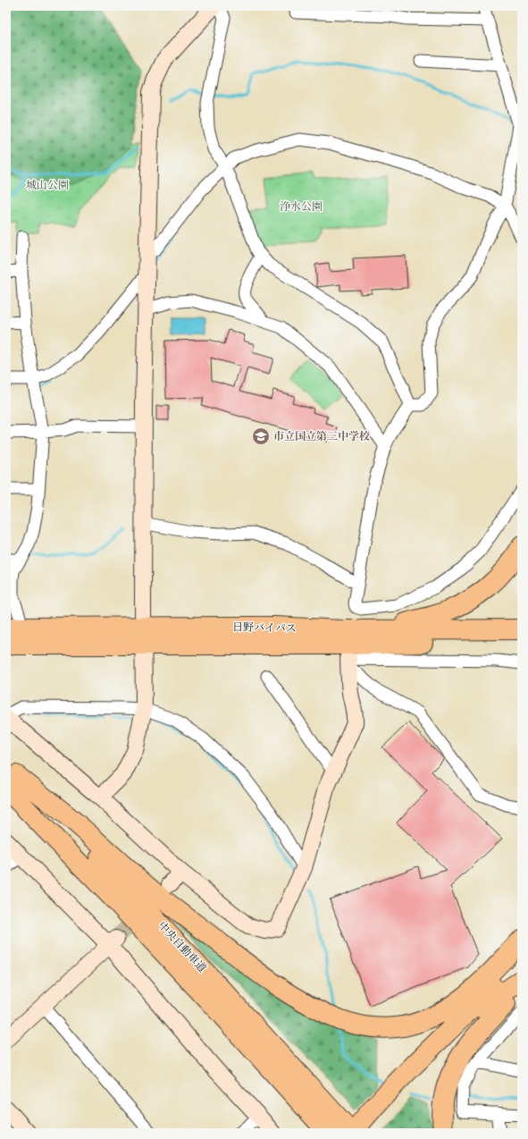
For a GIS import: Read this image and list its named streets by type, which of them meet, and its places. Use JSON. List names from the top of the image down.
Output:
{
  "streets": {
    "highway": ["日野バイパス", "中央自動車道"]
  },
  "parks": ["城山公園", "浄水公園"],
  "places": {
    "school or university": ["市立国立第三中学校"]
  }
}
